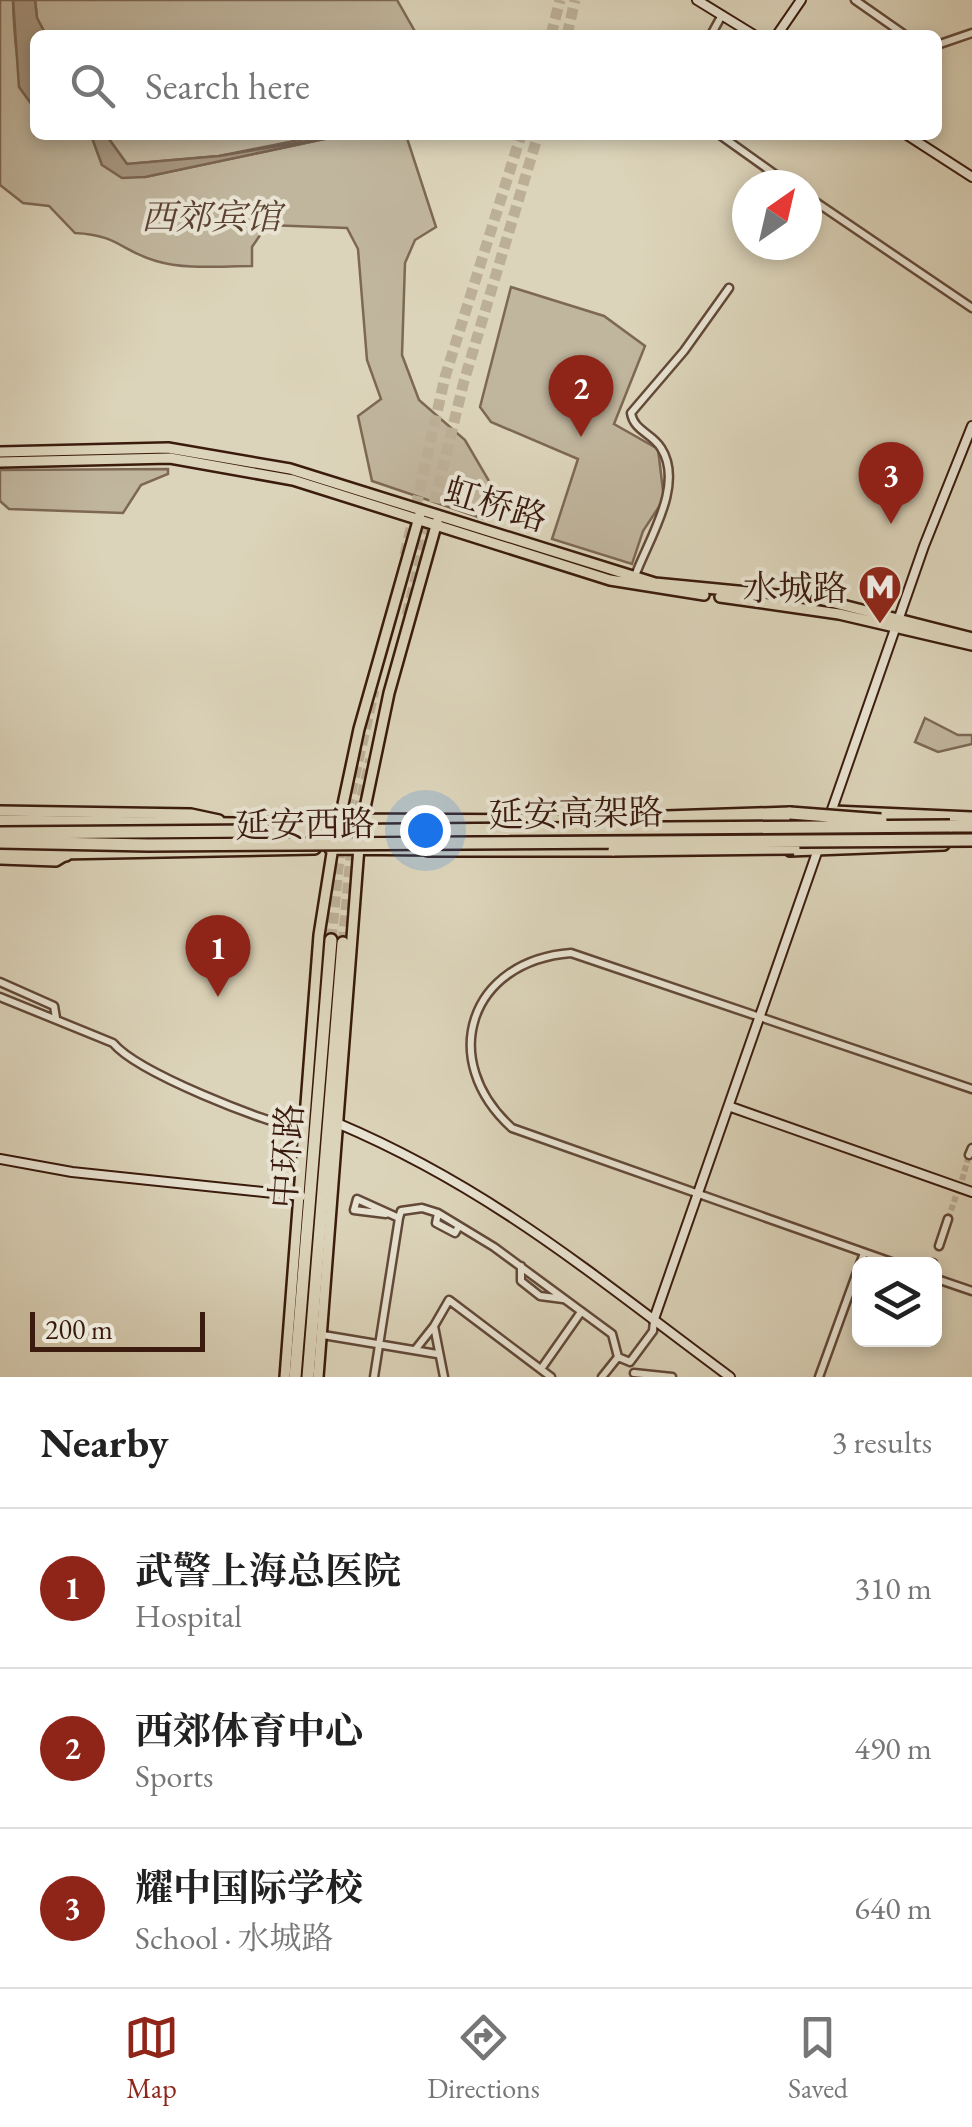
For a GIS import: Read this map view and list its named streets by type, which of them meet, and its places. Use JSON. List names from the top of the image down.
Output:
{
  "streets": {
    "highway": ["延安高架路", "中环路"],
    "main road": ["虹桥路", "延安西路"]
  },
  "crossings": [
    ["延安高架路", "延安西路"]
  ],
  "parks": ["西郊宾馆"],
  "places": {
    "metro station": ["水城路"]
  },
  "scale_bar": "200 m",
  "north": "top right",
  "page": {
    "search": "Search here",
    "pins": ["2", "3", "1"],
    "scale": "200 m",
    "heading": ["Nearby", "3 results"],
    "list": [
      {
        "mark": "1",
        "name": "武警上海总医院",
        "note": "Hospital",
        "value": "310 m"
      },
      {
        "mark": "2",
        "name": "西郊体育中心",
        "note": "Sports",
        "value": "490 m"
      },
      {
        "mark": "3",
        "name": "耀中国际学校",
        "note": "School · 水城路",
        "value": "640 m"
      }
    ],
    "nav": ["Map", "Directions", "Saved"]
  }
}
